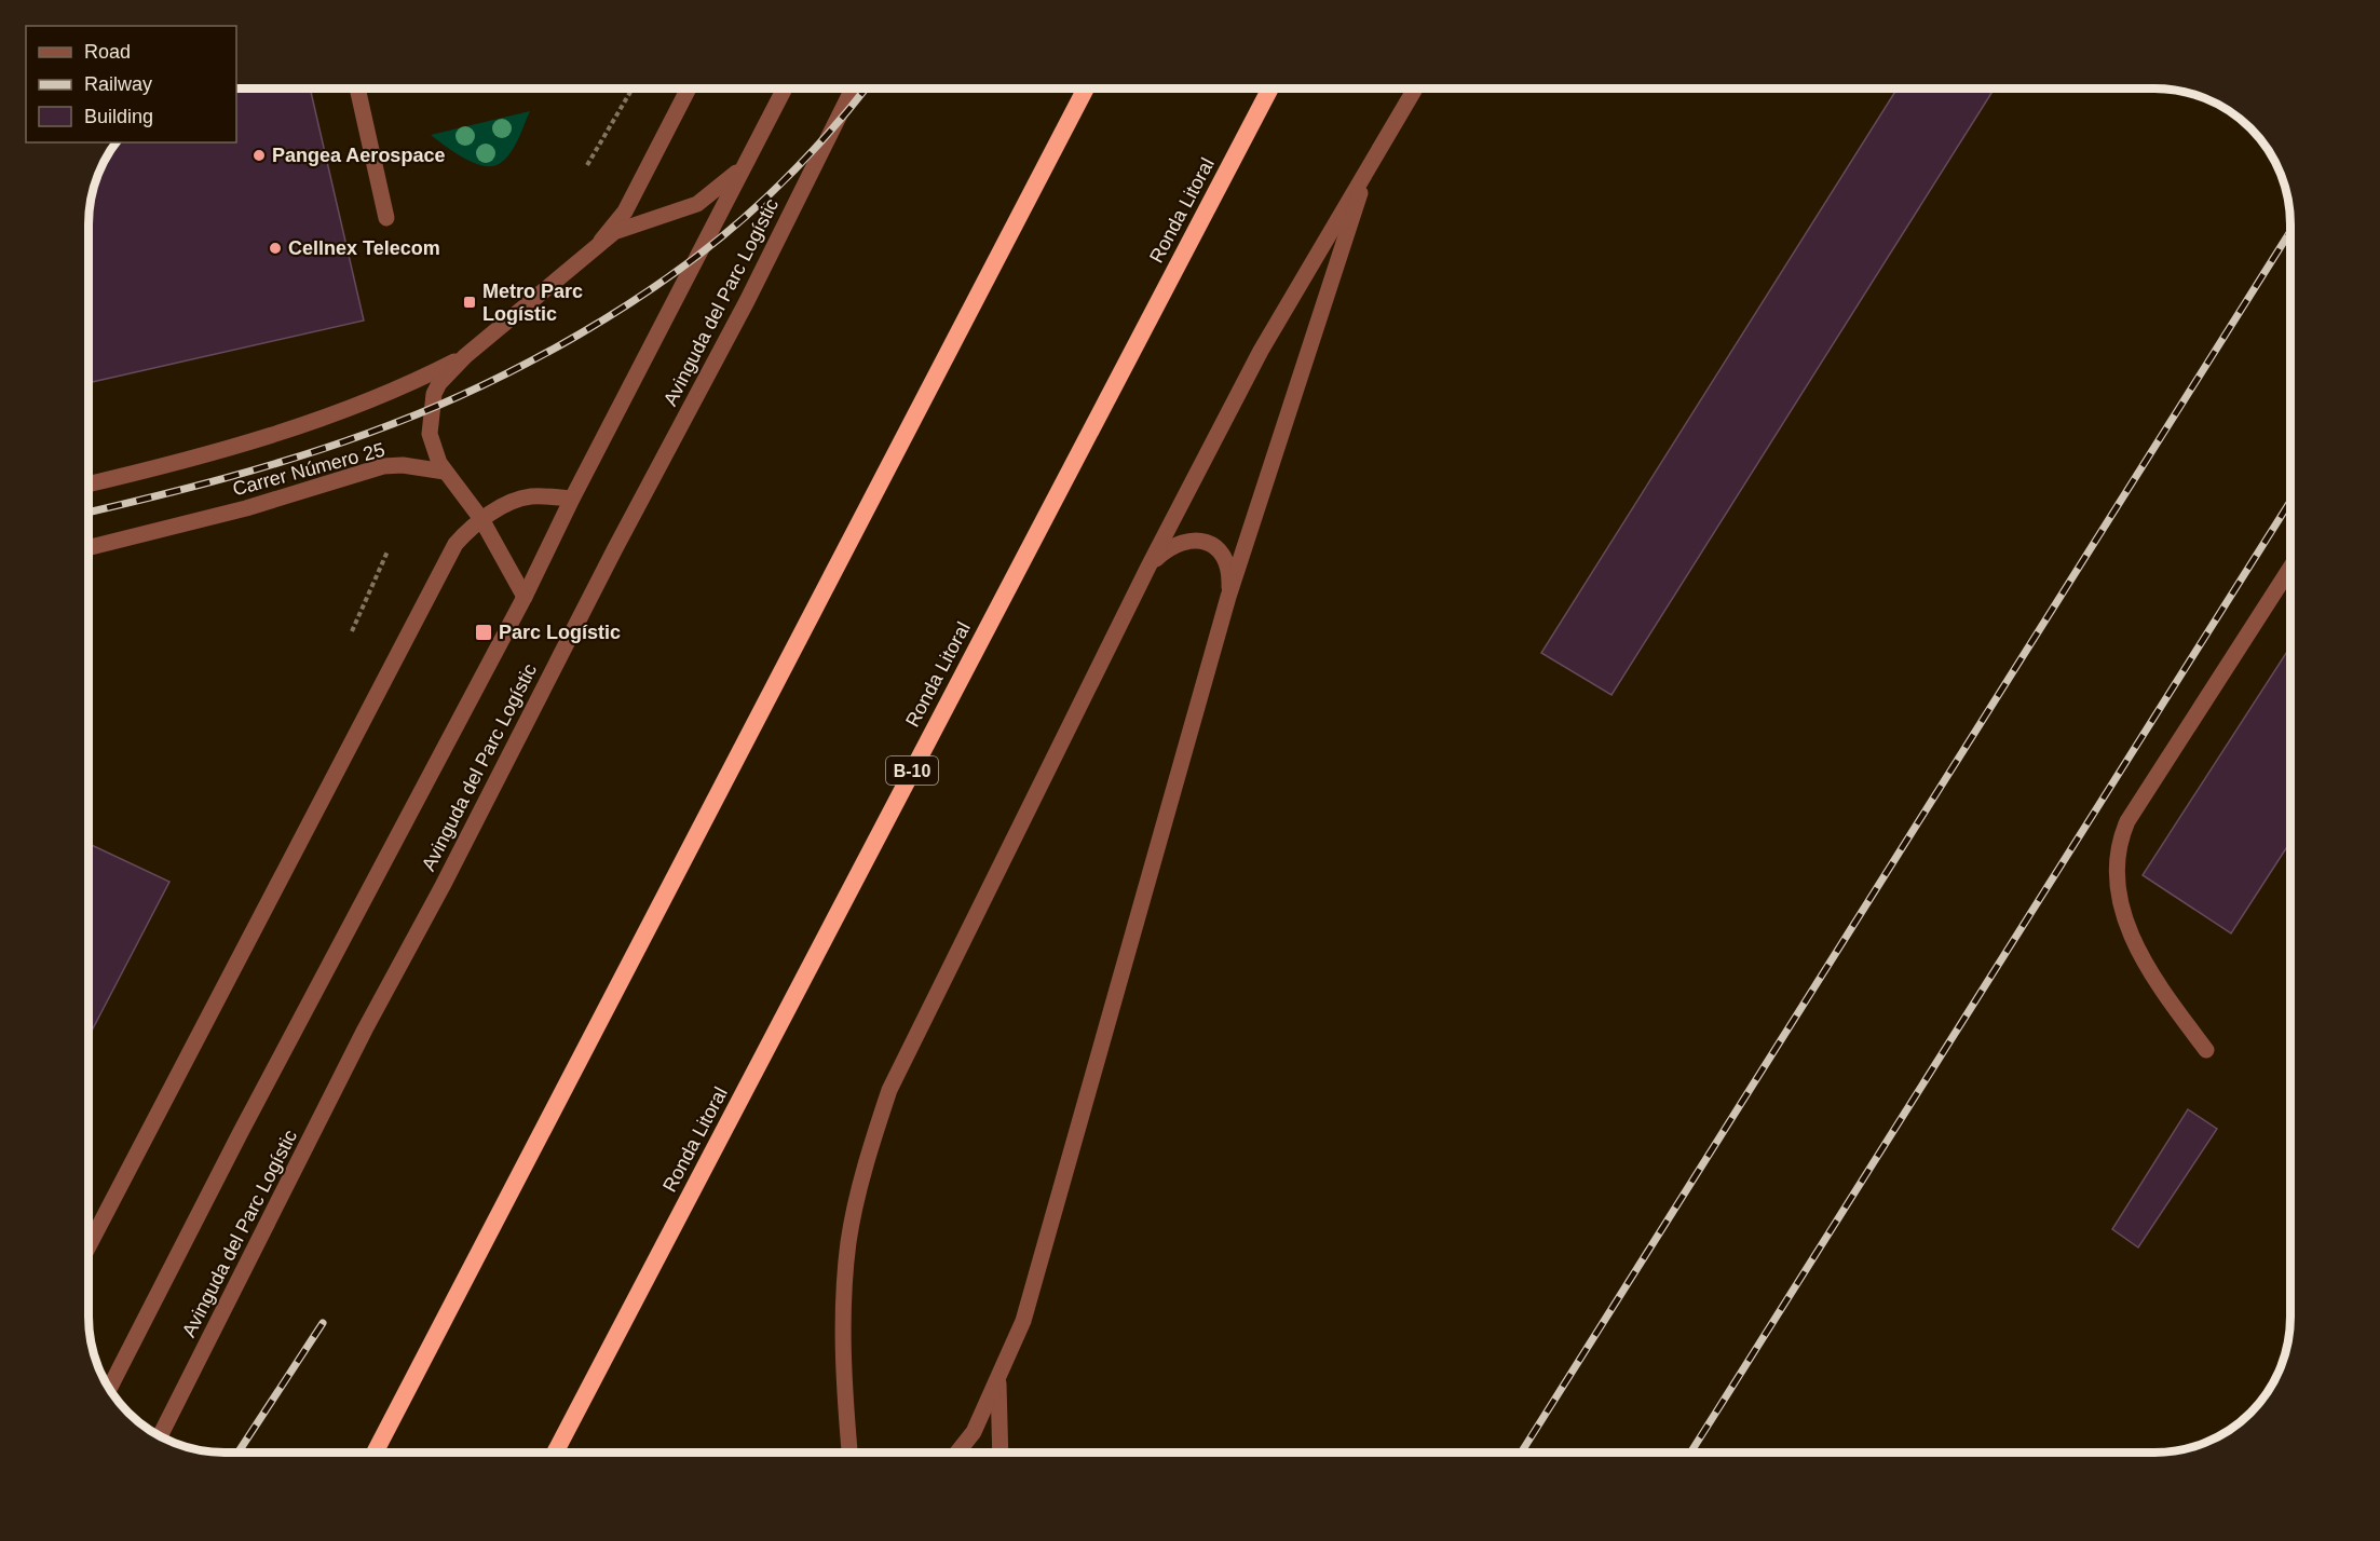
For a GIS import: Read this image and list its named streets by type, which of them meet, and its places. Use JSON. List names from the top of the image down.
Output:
{
  "streets": {
    "highway": ["Ronda Litoral", "B-10"],
    "street": ["Avinguda del Parc Logístic", "Carrer Número 25"]
  },
  "crossings": [
    ["Avinguda del Parc Logístic", "Carrer Número 25"]
  ],
  "places": {
    "other": ["Pangea Aerospace", "Cellnex Telecom"],
    "transit": ["Metro Parc Logístic", "Parc Logístic"]
  },
  "legend": ["Road", "Railway", "Building"]
}
